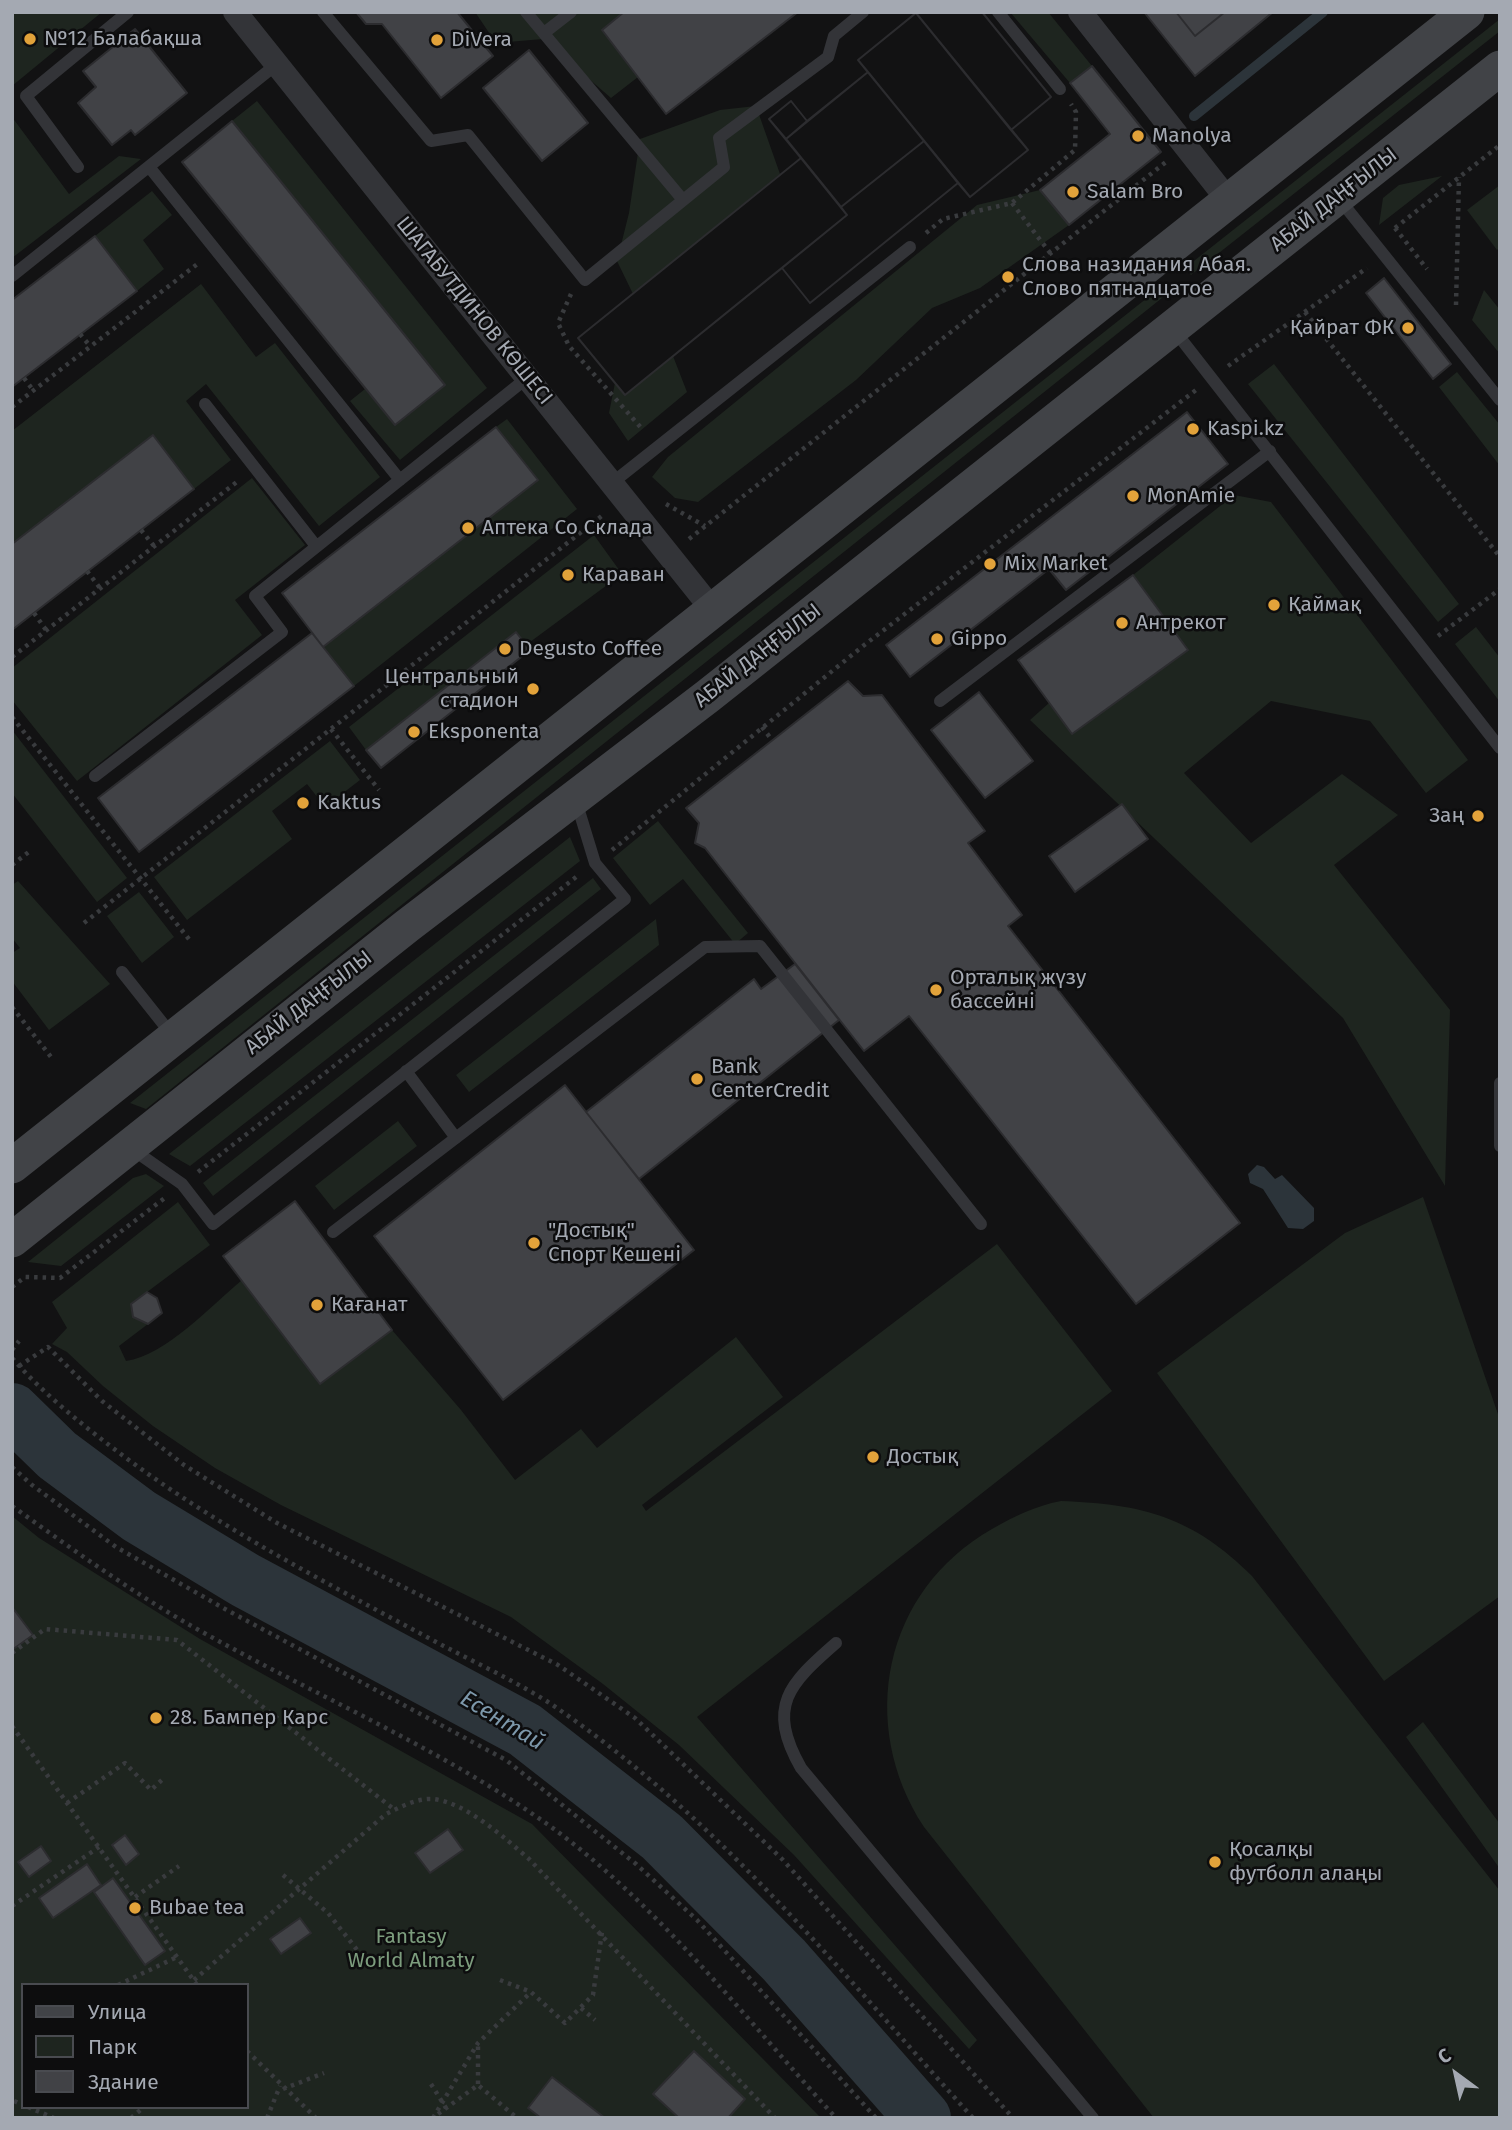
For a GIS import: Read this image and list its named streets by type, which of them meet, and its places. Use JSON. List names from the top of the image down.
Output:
{
  "streets": {
    "main road": ["АБАЙ ДАҢҒЫЛЫ"],
    "street": ["ШАГАБУТДИНОВ КӨШЕСІ"]
  },
  "water": ["Есентай"],
  "parks": ["Fantasy World Almaty"],
  "places": [
    "№12 Балабақша",
    "DiVera",
    "Manolya",
    "Salam Bro",
    "Слова назидания Абая. Слово пятнадцатое",
    "Қайрат ФК",
    "Kaspi.kz",
    "MonAmie",
    "Аптека Со Склада",
    "Mix Market",
    "Караван",
    "Қаймақ",
    "Антрекот",
    "Gippo",
    "Degusto Coffee",
    "Центральный стадион",
    "Eksponenta",
    "Kaktus",
    "Заң",
    "Орталық жүзу бассейні",
    "Bank CenterCredit",
    "\"Достық\" Спорт Кешені",
    "Кағанат",
    "Достық",
    "28. Бампер Карс",
    "Қосалқы футболл алаңы",
    "Bubae tea"
  ],
  "legend": ["Улица", "Парк", "Здание"],
  "north": "top left"
}
